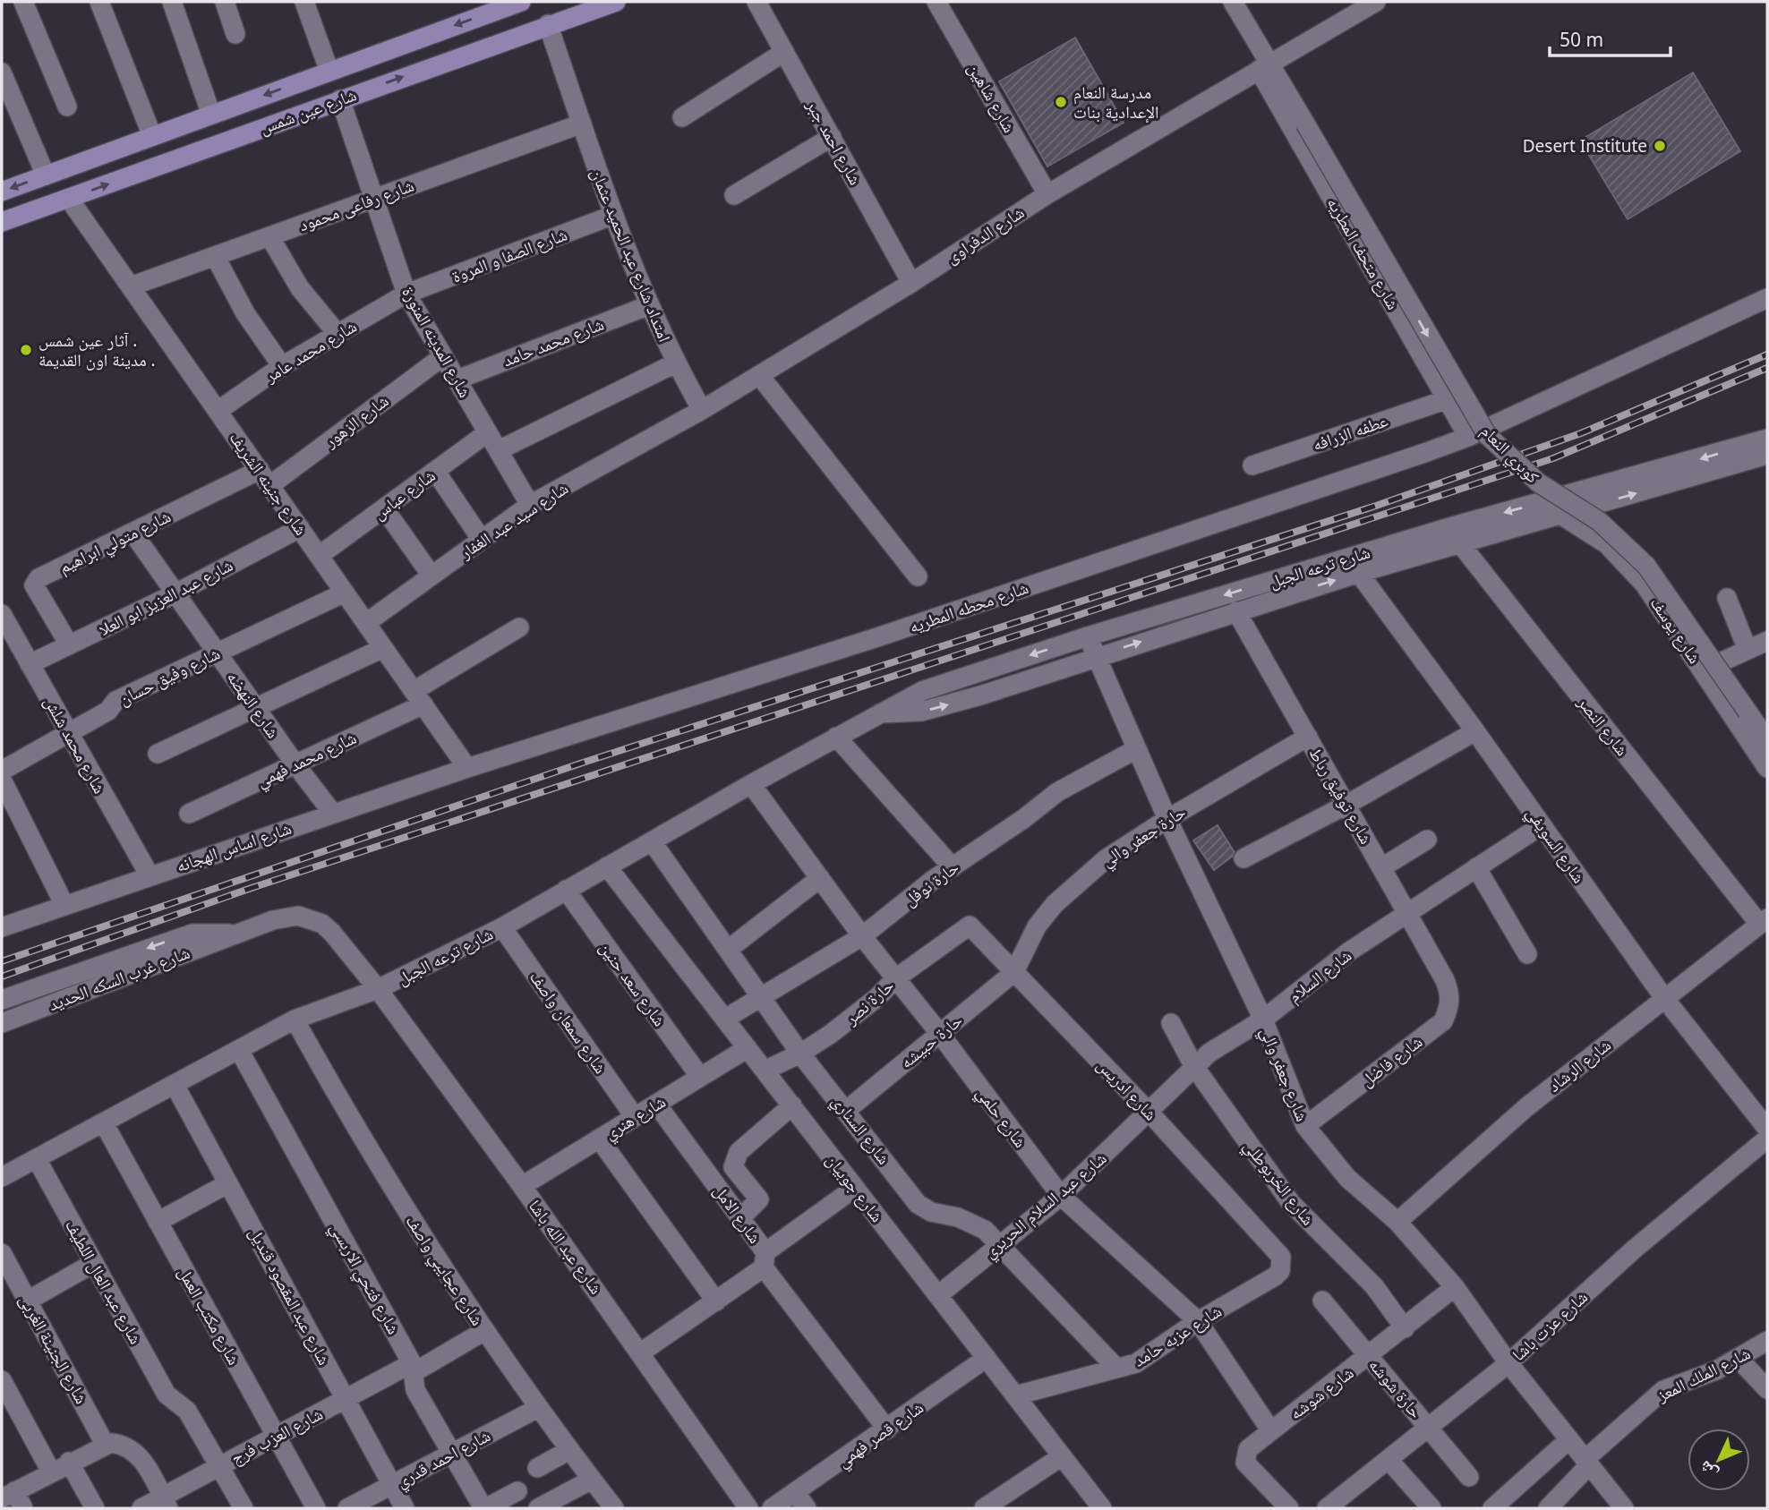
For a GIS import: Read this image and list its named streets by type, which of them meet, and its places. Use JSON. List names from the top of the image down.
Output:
{
  "streets": {
    "main road": ["شارع عين شمس"],
    "street": [
      "شارع شاهين",
      "شارع احمد جبر",
      "شارع رفاعى محمود",
      "شارع الدفراوى",
      "شارع متحف المطريه",
      "شارع الصفا و المروة",
      "امتداد شارع عبد الحميد عثمان",
      "شارع المدينه المنورة",
      "شارع محمد حامد",
      "شارع محمد عامر",
      "شارع الزهور",
      "عطفه الزرافه",
      "كوبري النعام",
      "شارع جنينه الشريف",
      "شارع عباس",
      "شارع سيد عبد الغفار",
      "شارع متولي ابراهيم",
      "شارع ترعه الجبل",
      "شارع عبد العزيز ابو العلا",
      "شارع محطه المطريه",
      "شارع يوسف",
      "شارع وفيق حسان",
      "شارع النهضه",
      "شارع النصر",
      "شارع محمد شلش",
      "شارع محمد فهمي",
      "شارع توفيق رباط",
      "حارة جعفر والي",
      "شارع السويفي",
      "شارع اساس الهجانه",
      "حارة نوفل",
      "شارع السلام",
      "شارع غرب السكه الحديد",
      "شارع سعد حنين",
      "حارة نصر",
      "شارع سمعان واصف",
      "حارة حبيشه",
      "شارع فاضل",
      "شارع الرشاد",
      "شارع جعفر والي",
      "شارع ادريس",
      "شارع هنري",
      "شارع حلمي",
      "شارع السناري",
      "شارع الخربوطلي",
      "شارع جوبيان",
      "شارع عبد السلام الحريري",
      "شارع الامل",
      "شارع عبد الله باشا",
      "شارع عجايبي واصف",
      "شارع فتحي الاربسي",
      "شارع عبد العال اللطيف",
      "شارع عبد المقصود قنديل",
      "شارع مكتب العمل",
      "شارع عزت باشا",
      "شارع عزبه حامد",
      "شارع الجنينة الغربى",
      "شارع الملك المعز",
      "حارة شوشه",
      "شارع شوشه",
      "شارع قصر فهمي",
      "شارع العزب فرج",
      "شارع احمد قدري"
    ]
  },
  "crossings": [
    ["شارع شاهين", "شارع الدفراوى"],
    ["شارع عين شمس", "امتداد شارع عبد الحميد عثمان"],
    ["شارع عين شمس", "شارع المدينه المنورة"],
    ["شارع عين شمس", "شارع جنينه الشريف"],
    ["شارع احمد جبر", "شارع الدفراوى"],
    ["شارع رفاعى محمود", "امتداد شارع عبد الحميد عثمان"],
    ["شارع رفاعى محمود", "شارع المدينه المنورة"],
    ["شارع رفاعى محمود", "شارع جنينه الشريف"],
    ["شارع الدفراوى", "شارع متحف المطريه"],
    ["شارع الدفراوى", "امتداد شارع عبد الحميد عثمان"],
    ["شارع الدفراوى", "شارع سيد عبد الغفار"],
    ["شارع متحف المطريه", "عطفه الزرافه"],
    ["شارع متحف المطريه", "كوبري النعام"],
    ["شارع متحف المطريه", "شارع محطه المطريه"],
    ["شارع الصفا و المروة", "امتداد شارع عبد الحميد عثمان"],
    ["شارع الصفا و المروة", "شارع المدينه المنورة"],
    ["شارع الصفا و المروة", "شارع محمد عامر"],
    ["امتداد شارع عبد الحميد عثمان", "شارع محمد حامد"],
    ["امتداد شارع عبد الحميد عثمان", "شارع سيد عبد الغفار"],
    ["شارع المدينه المنورة", "شارع محمد حامد"],
    ["شارع المدينه المنورة", "شارع محمد عامر"],
    ["شارع المدينه المنورة", "شارع الزهور"],
    ["شارع المدينه المنورة", "شارع عباس"],
    ["شارع المدينه المنورة", "شارع سيد عبد الغفار"],
    ["شارع محمد عامر", "شارع جنينه الشريف"],
    ["شارع الزهور", "شارع جنينه الشريف"],
    ["شارع الزهور", "شارع متولي ابراهيم"],
    ["شارع جنينه الشريف", "شارع عباس"],
    ["شارع جنينه الشريف", "شارع سيد عبد الغفار"],
    ["شارع جنينه الشريف", "شارع متولي ابراهيم"],
    ["شارع جنينه الشريف", "شارع عبد العزيز ابو العلا"],
    ["شارع جنينه الشريف", "شارع محطه المطريه"],
    ["شارع جنينه الشريف", "شارع وفيق حسان"],
    ["شارع جنينه الشريف", "شارع محمد فهمي"],
    ["شارع جنينه الشريف", "شارع اساس الهجانه"],
    ["شارع متولي ابراهيم", "شارع عبد العزيز ابو العلا"],
    ["شارع متولي ابراهيم", "شارع النهضه"],
    ["شارع ترعه الجبل", "شارع يوسف"],
    ["شارع ترعه الجبل", "شارع النصر"],
    ["شارع ترعه الجبل", "شارع توفيق رباط"],
    ["شارع ترعه الجبل", "شارع السويفي"],
    ["شارع ترعه الجبل", "شارع غرب السكه الحديد"],
    ["شارع ترعه الجبل", "شارع سعد حنين"],
    ["شارع ترعه الجبل", "شارع سمعان واصف"],
    ["شارع ترعه الجبل", "شارع جعفر والي"],
    ["شارع ترعه الجبل", "شارع حلمي"],
    ["شارع ترعه الجبل", "شارع السناري"],
    ["شارع ترعه الجبل", "شارع جوبيان"],
    ["شارع ترعه الجبل", "شارع عبد الله باشا"],
    ["شارع ترعه الجبل", "شارع عجايبي واصف"],
    ["شارع ترعه الجبل", "شارع فتحي الاربسي"],
    ["شارع ترعه الجبل", "شارع عبد العال اللطيف"],
    ["شارع ترعه الجبل", "شارع عبد المقصود قنديل"],
    ["شارع ترعه الجبل", "شارع مكتب العمل"],
    ["شارع عبد العزيز ابو العلا", "شارع النهضه"],
    ["شارع عبد العزيز ابو العلا", "شارع محمد شلش"],
    ["شارع محطه المطريه", "شارع اساس الهجانه"],
    ["شارع وفيق حسان", "شارع النهضه"],
    ["شارع وفيق حسان", "شارع محمد شلش"],
    ["شارع النهضه", "شارع محمد فهمي"],
    ["شارع النهضه", "شارع اساس الهجانه"],
    ["شارع النصر", "شارع الرشاد"],
    ["شارع محمد شلش", "شارع اساس الهجانه"],
    ["شارع توفيق رباط", "حارة جعفر والي"],
    ["شارع توفيق رباط", "شارع السلام"],
    ["شارع توفيق رباط", "شارع فاضل"],
    ["حارة جعفر والي", "حارة حبيشه"],
    ["حارة جعفر والي", "شارع جعفر والي"],
    ["حارة جعفر والي", "شارع ادريس"],
    ["شارع السويفي", "شارع السلام"],
    ["شارع السويفي", "شارع الرشاد"],
    ["حارة نوفل", "شارع جعفر والي"],
    ["حارة نوفل", "شارع حلمي"],
    ["حارة نوفل", "شارع السناري"],
    ["حارة نوفل", "شارع جوبيان"],
    ["شارع السلام", "شارع جعفر والي"],
    ["شارع السلام", "شارع ادريس"],
    ["شارع السلام", "شارع الخربوطلي"],
    ["شارع السلام", "شارع عبد السلام الحريري"],
    ["شارع غرب السكه الحديد", "شارع عبد الله باشا"],
    ["شارع سعد حنين", "شارع هنري"],
    ["حارة نصر", "شارع ادريس"],
    ["حارة نصر", "شارع حلمي"],
    ["حارة نصر", "شارع السناري"],
    ["حارة نصر", "شارع جوبيان"],
    ["شارع سمعان واصف", "شارع هنري"],
    ["حارة حبيشه", "شارع ادريس"],
    ["حارة حبيشه", "شارع حلمي"],
    ["حارة حبيشه", "شارع السناري"],
    ["شارع فاضل", "شارع جعفر والي"],
    ["شارع الرشاد", "شارع جعفر والي"],
    ["شارع جعفر والي", "شارع عزت باشا"],
    ["شارع جعفر والي", "شارع الملك المعز"],
    ["شارع جعفر والي", "شارع شوشه"],
    ["شارع ادريس", "شارع عبد السلام الحريري"],
    ["شارع ادريس", "شارع عزبه حامد"],
    ["شارع هنري", "شارع جوبيان"],
    ["شارع هنري", "شارع الامل"],
    ["شارع هنري", "شارع عبد الله باشا"],
    ["شارع حلمي", "شارع عبد السلام الحريري"],
    ["شارع حلمي", "شارع عزبه حامد"],
    ["شارع حلمي", "شارع شوشه"],
    ["شارع السناري", "شارع عبد السلام الحريري"],
    ["شارع السناري", "شارع عزبه حامد"],
    ["شارع الخربوطلي", "شارع شوشه"],
    ["شارع جوبيان", "شارع عبد السلام الحريري"],
    ["شارع جوبيان", "شارع عزبه حامد"],
    ["شارع جوبيان", "شارع قصر فهمي"],
    ["شارع الامل", "شارع عبد الله باشا"],
    ["شارع عجايبي واصف", "شارع العزب فرج"],
    ["شارع عجايبي واصف", "شارع احمد قدري"],
    ["شارع فتحي الاربسي", "شارع العزب فرج"],
    ["شارع فتحي الاربسي", "شارع احمد قدري"],
    ["شارع عبد العال اللطيف", "شارع العزب فرج"],
    ["شارع عبد المقصود قنديل", "شارع العزب فرج"],
    ["شارع عبد المقصود قنديل", "شارع احمد قدري"],
    ["شارع مكتب العمل", "شارع العزب فرج"],
    ["شارع عزت باشا", "حارة شوشه"],
    ["حارة شوشه", "شارع شوشه"]
  ],
  "one_way": ["كوبري النعام"],
  "places": ["مدرسة النعام الإعدادية بنات", "Desert Institute", "آثار عين شمس . مدينة اون القديمة ."],
  "scale_bar": "50 m",
  "north": "bottom left"
}
